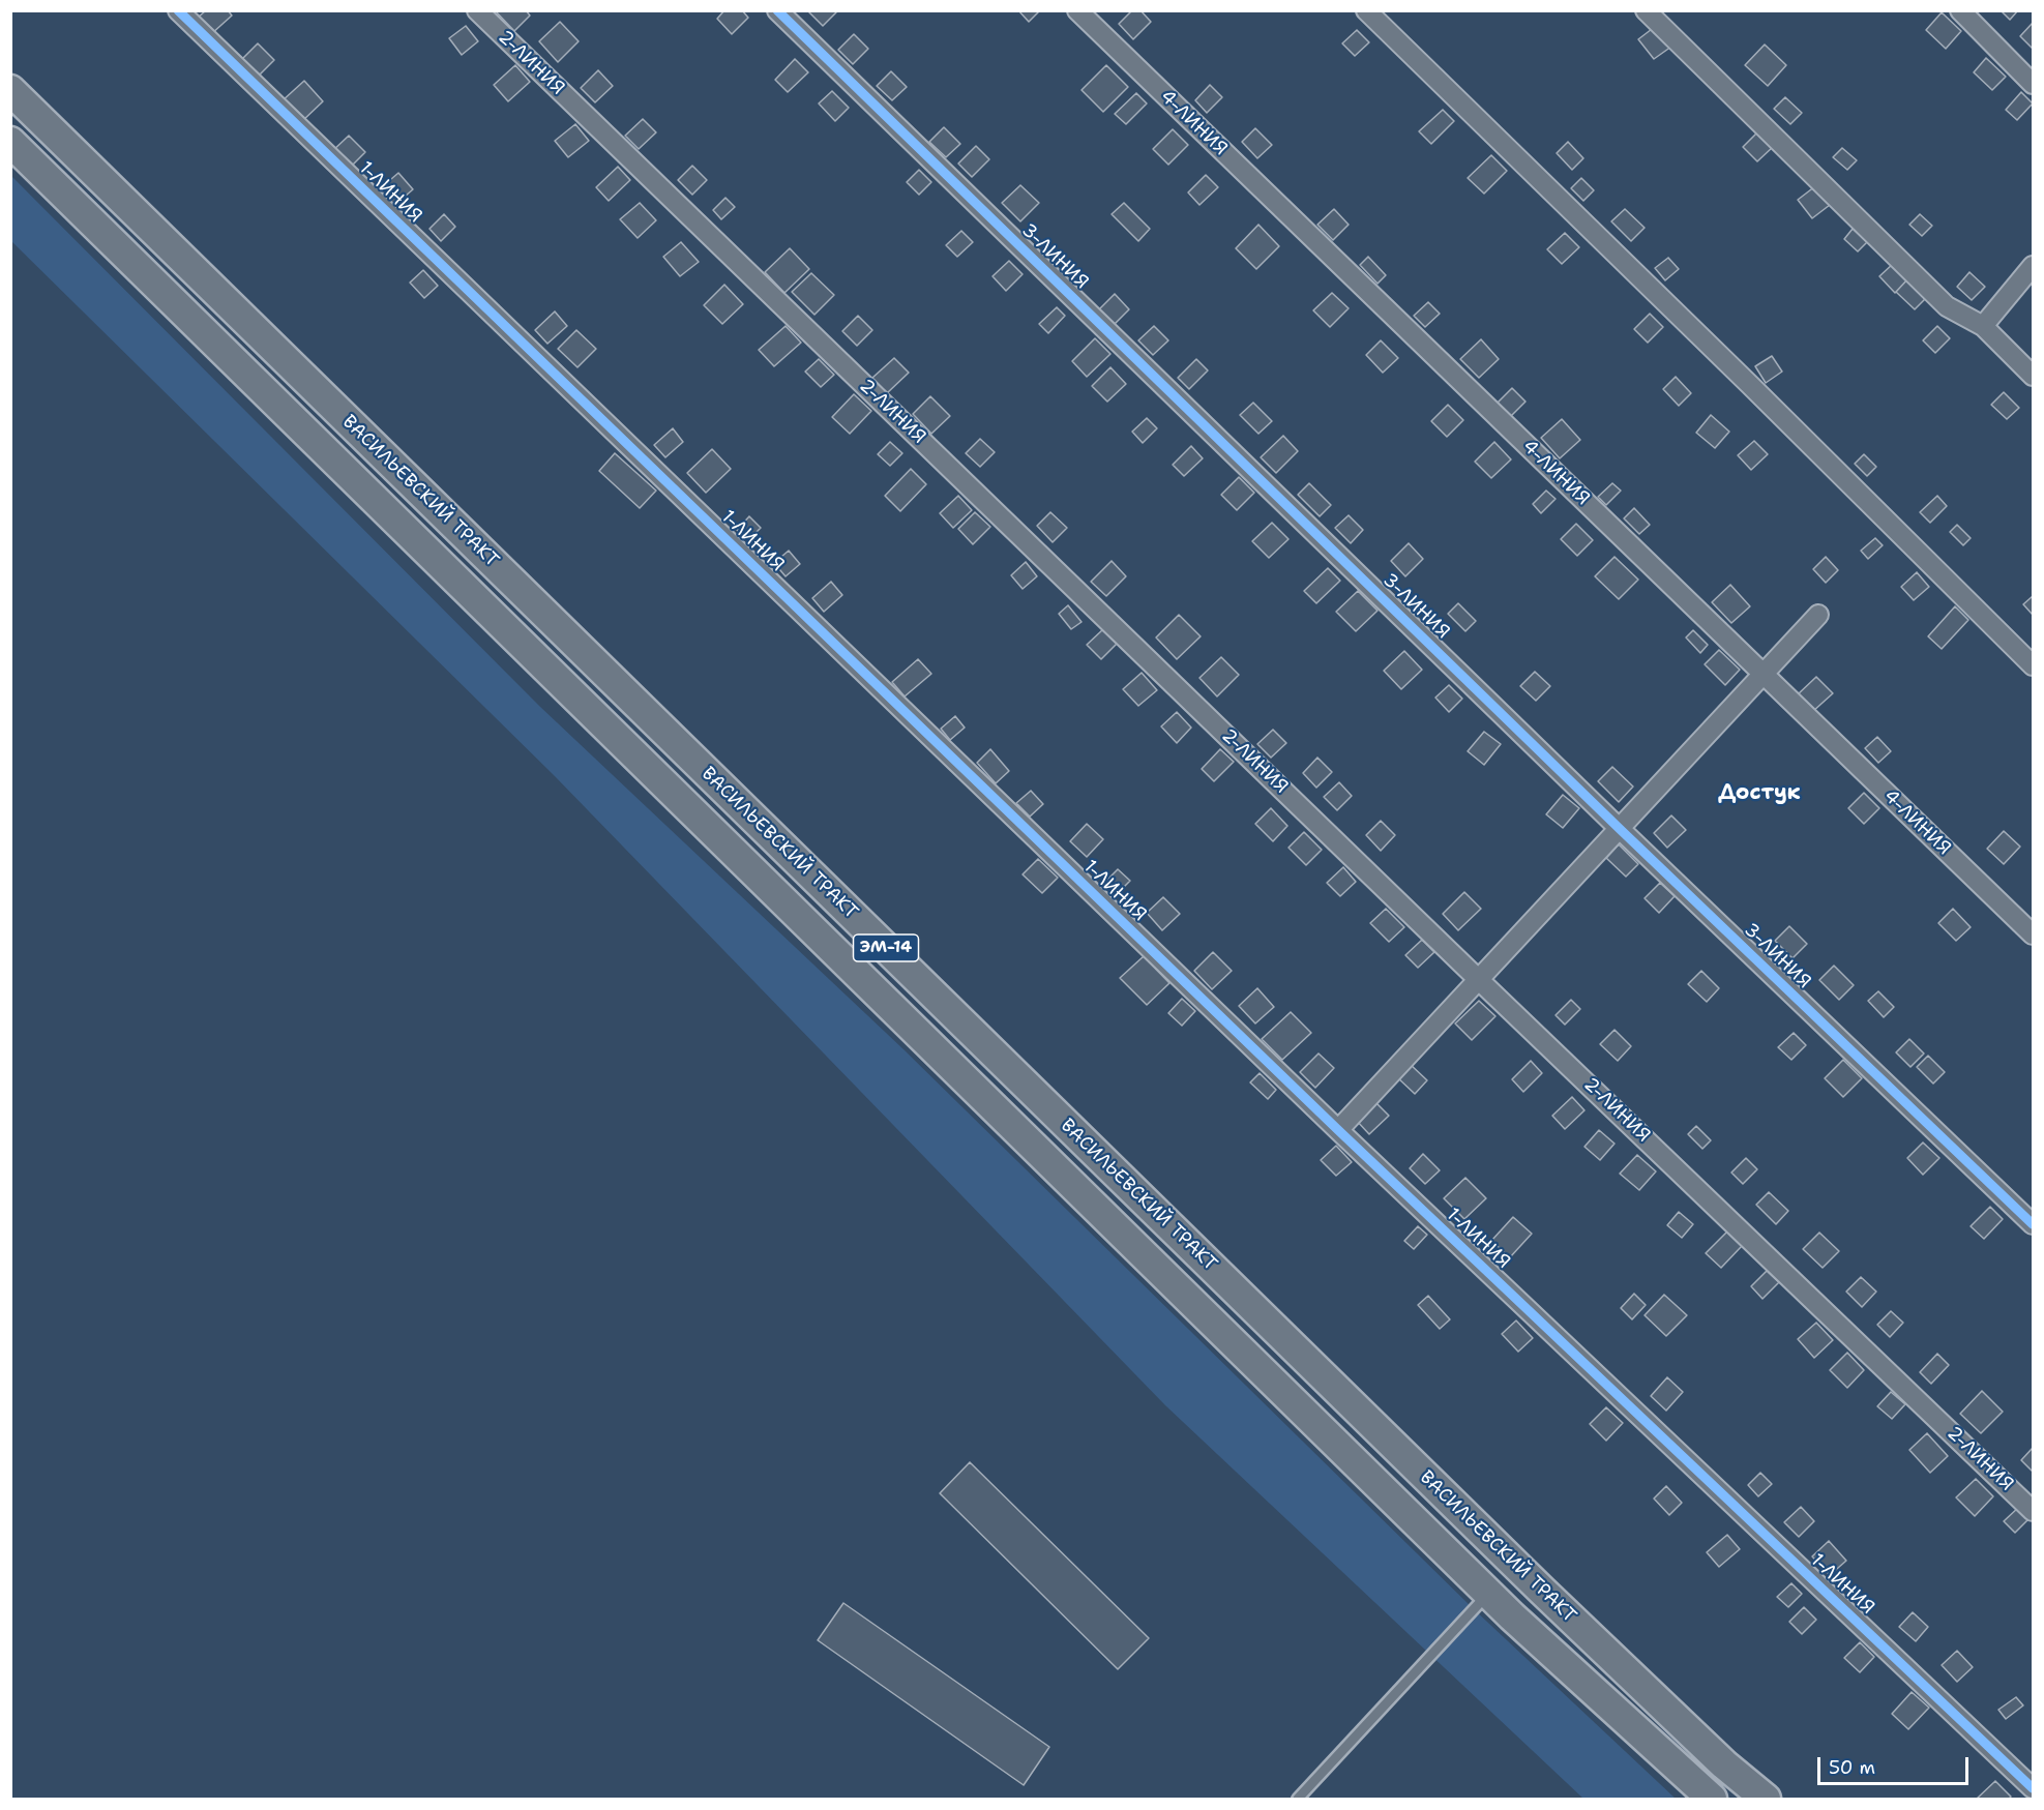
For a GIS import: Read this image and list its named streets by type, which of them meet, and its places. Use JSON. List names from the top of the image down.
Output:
{
  "streets": {
    "main road": ["ВАСИЛЬЕВСКИЙ ТРАКТ", "ЭМ-14"],
    "street": [
      "2-ЛИНИЯ",
      "4-ЛИНИЯ",
      "1-ЛИНИЯ",
      "3-ЛИНИЯ"
    ]
  },
  "districts": ["Достук"],
  "scale_bar": "50 m"
}
